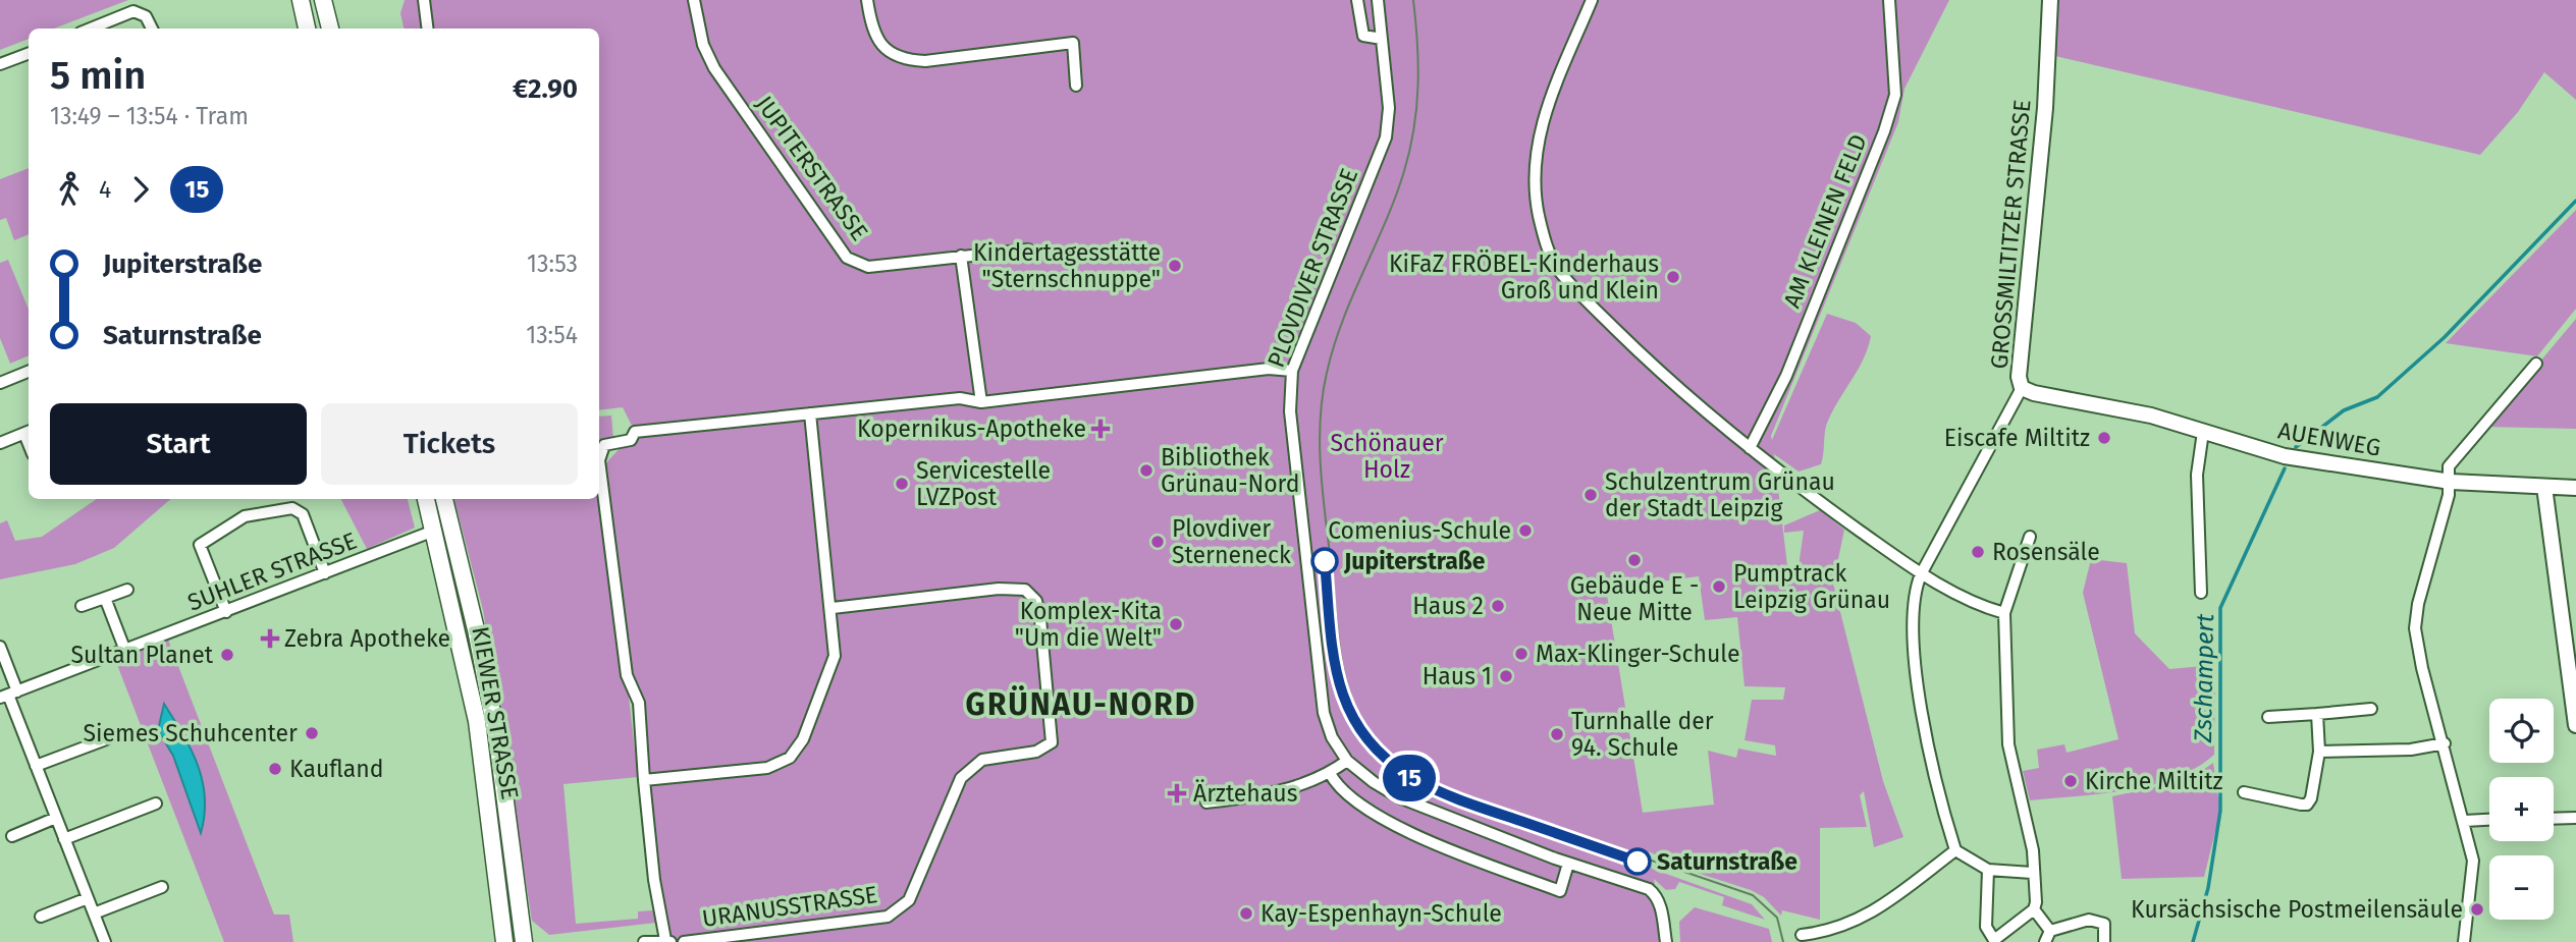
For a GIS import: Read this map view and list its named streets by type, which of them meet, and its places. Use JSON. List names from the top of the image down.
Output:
{
  "streets": {
    "main road": ["KIEWER STRASSE"],
    "street": [
      "JUPITERSTRASSE",
      "AM KLEINEN FELD",
      "GROSSMILTITZER STRASSE",
      "PLOVDIVER STRASSE",
      "AUENWEG",
      "SUHLER STRASSE",
      "URANUSSTRASSE"
    ]
  },
  "crossings": [
    ["GROSSMILTITZER STRASSE", "AUENWEG"],
    ["SUHLER STRASSE", "KIEWER STRASSE"]
  ],
  "districts": ["GRÜNAU-NORD"],
  "water": ["Zschampert"],
  "parks": ["Schönauer Holz"],
  "places": {
    "other": [
      "Kindertagesstätte \"Sternschnuppe\"",
      "KiFaZ FRÖBEL-Kinderhaus Groß und Klein",
      "Eiscafe Miltitz",
      "Bibliothek Grünau-Nord",
      "Servicestelle LVZPost",
      "Schulzentrum Grünau der Stadt Leipzig",
      "Comenius-Schule",
      "Plovdiver Sterneneck",
      "Rosensäle",
      "Gebäude E - Neue Mitte",
      "Jupiterstraße",
      "Pumptrack Leipzig Grünau",
      "Haus 2",
      "Komplex-Kita \"Um die Welt\"",
      "Max-Klinger-Schule",
      "Sultan Planet",
      "Haus 1",
      "Siemes Schuhcenter",
      "Turnhalle der 94. Schule",
      "Kaufland",
      "Kirche Miltitz",
      "Saturnstraße",
      "Kursächsische Postmeilensäule",
      "Kay-Espenhayn-Schule"
    ],
    "health": ["Kopernikus-Apotheke", "Zebra Apotheke", "Ärztehaus"]
  },
  "lines": ["tram line 15"],
  "page": {
    "on_map": "15",
    "heading": ["5 min", "13:49 – 13:54 · Tram", "€2.90"],
    "legs": ["4", "15"],
    "list": [
      {
        "name": "Jupiterstraße",
        "value": "13:53"
      },
      {
        "name": "Saturnstraße",
        "value": "13:54"
      }
    ],
    "buttons": ["Start", "Tickets"],
    "map_buttons": ["+", "−"]
  }
}
